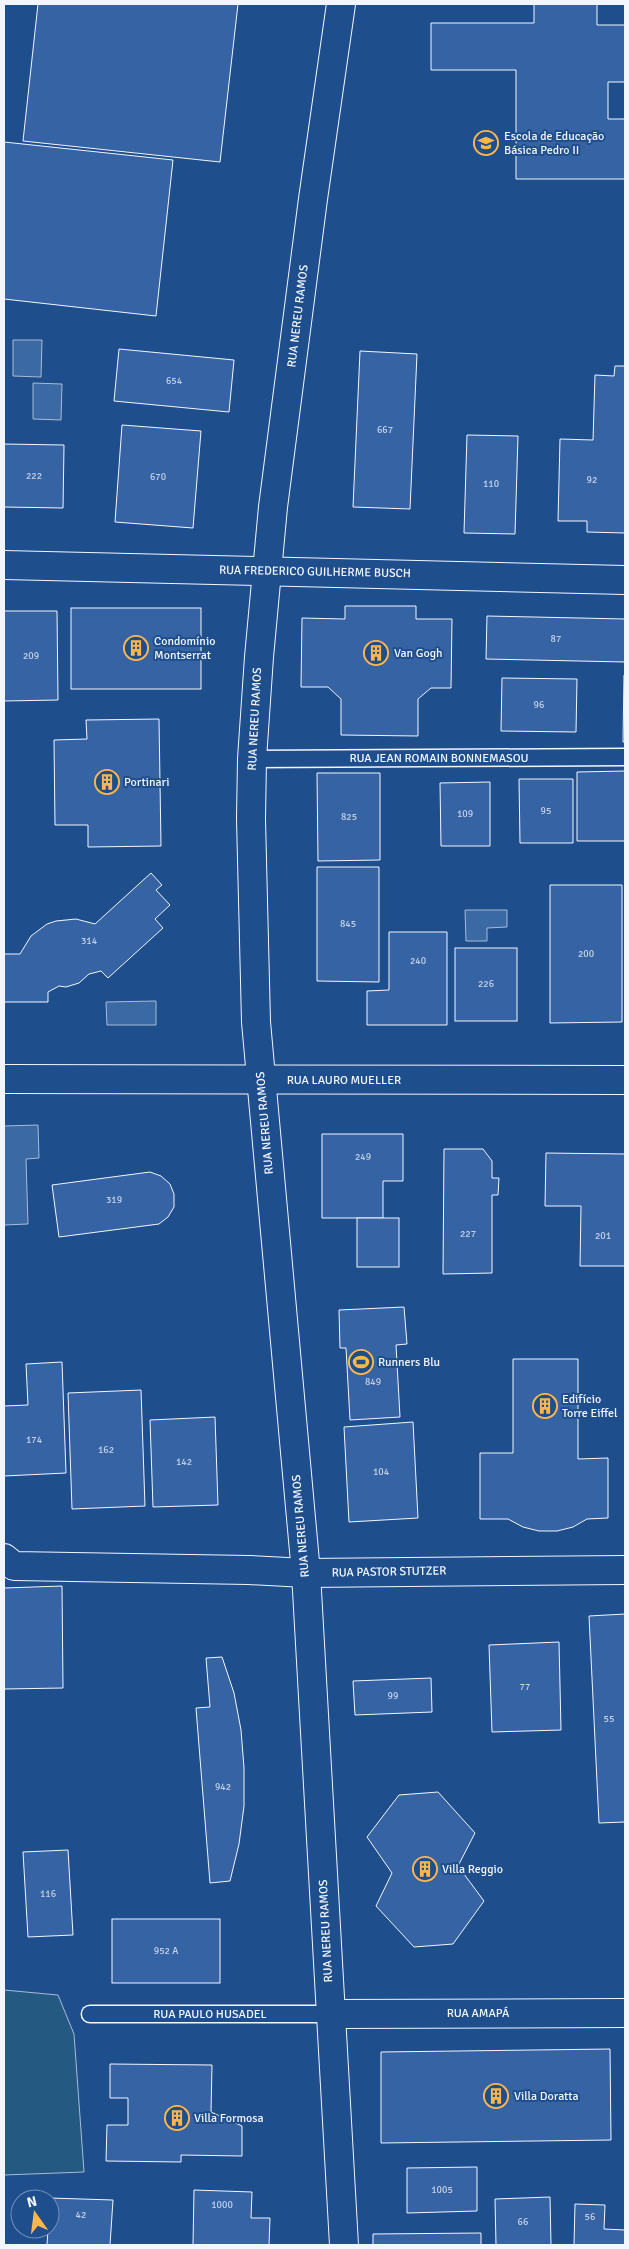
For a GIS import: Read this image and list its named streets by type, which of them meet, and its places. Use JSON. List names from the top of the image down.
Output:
{
  "streets": {
    "street": [
      "RUA NEREU RAMOS",
      "RUA FREDERICO GUILHERME BUSCH",
      "RUA LAURO MUELLER",
      "RUA PASTOR STUTZER",
      "RUA AMAPÁ"
    ],
    "lane": ["RUA JEAN ROMAIN BONNEMASOU", "RUA PAULO HUSADEL"]
  },
  "crossings": [
    ["RUA NEREU RAMOS", "RUA FREDERICO GUILHERME BUSCH"],
    ["RUA NEREU RAMOS", "RUA JEAN ROMAIN BONNEMASOU"],
    ["RUA NEREU RAMOS", "RUA LAURO MUELLER"],
    ["RUA NEREU RAMOS", "RUA PASTOR STUTZER"],
    ["RUA NEREU RAMOS", "RUA AMAPÁ"],
    ["RUA NEREU RAMOS", "RUA PAULO HUSADEL"],
    ["RUA AMAPÁ", "RUA PAULO HUSADEL"]
  ],
  "places": {
    "school or university": ["Escola de Educação Básica Pedro II"],
    "building": [
      "Condomínio Montserrat",
      "Van Gogh",
      "Portinari",
      "Edifício Torre Eiffel",
      "Villa Reggio",
      "Villa Doratta",
      "Villa Formosa"
    ],
    "sports": ["Runners Blu"]
  },
  "house_numbers": [
    "654",
    "667",
    "222",
    "670",
    "92",
    "110",
    "87",
    "209",
    "96",
    "95",
    "109",
    "825",
    "845",
    "314",
    "200",
    "240",
    "226",
    "249",
    "319",
    "227",
    "201",
    "849",
    "174",
    "162",
    "142",
    "104",
    "77",
    "99",
    "55",
    "942",
    "116",
    "952 A",
    "1005",
    "1000",
    "42",
    "56",
    "66"
  ],
  "north": "top"
}
